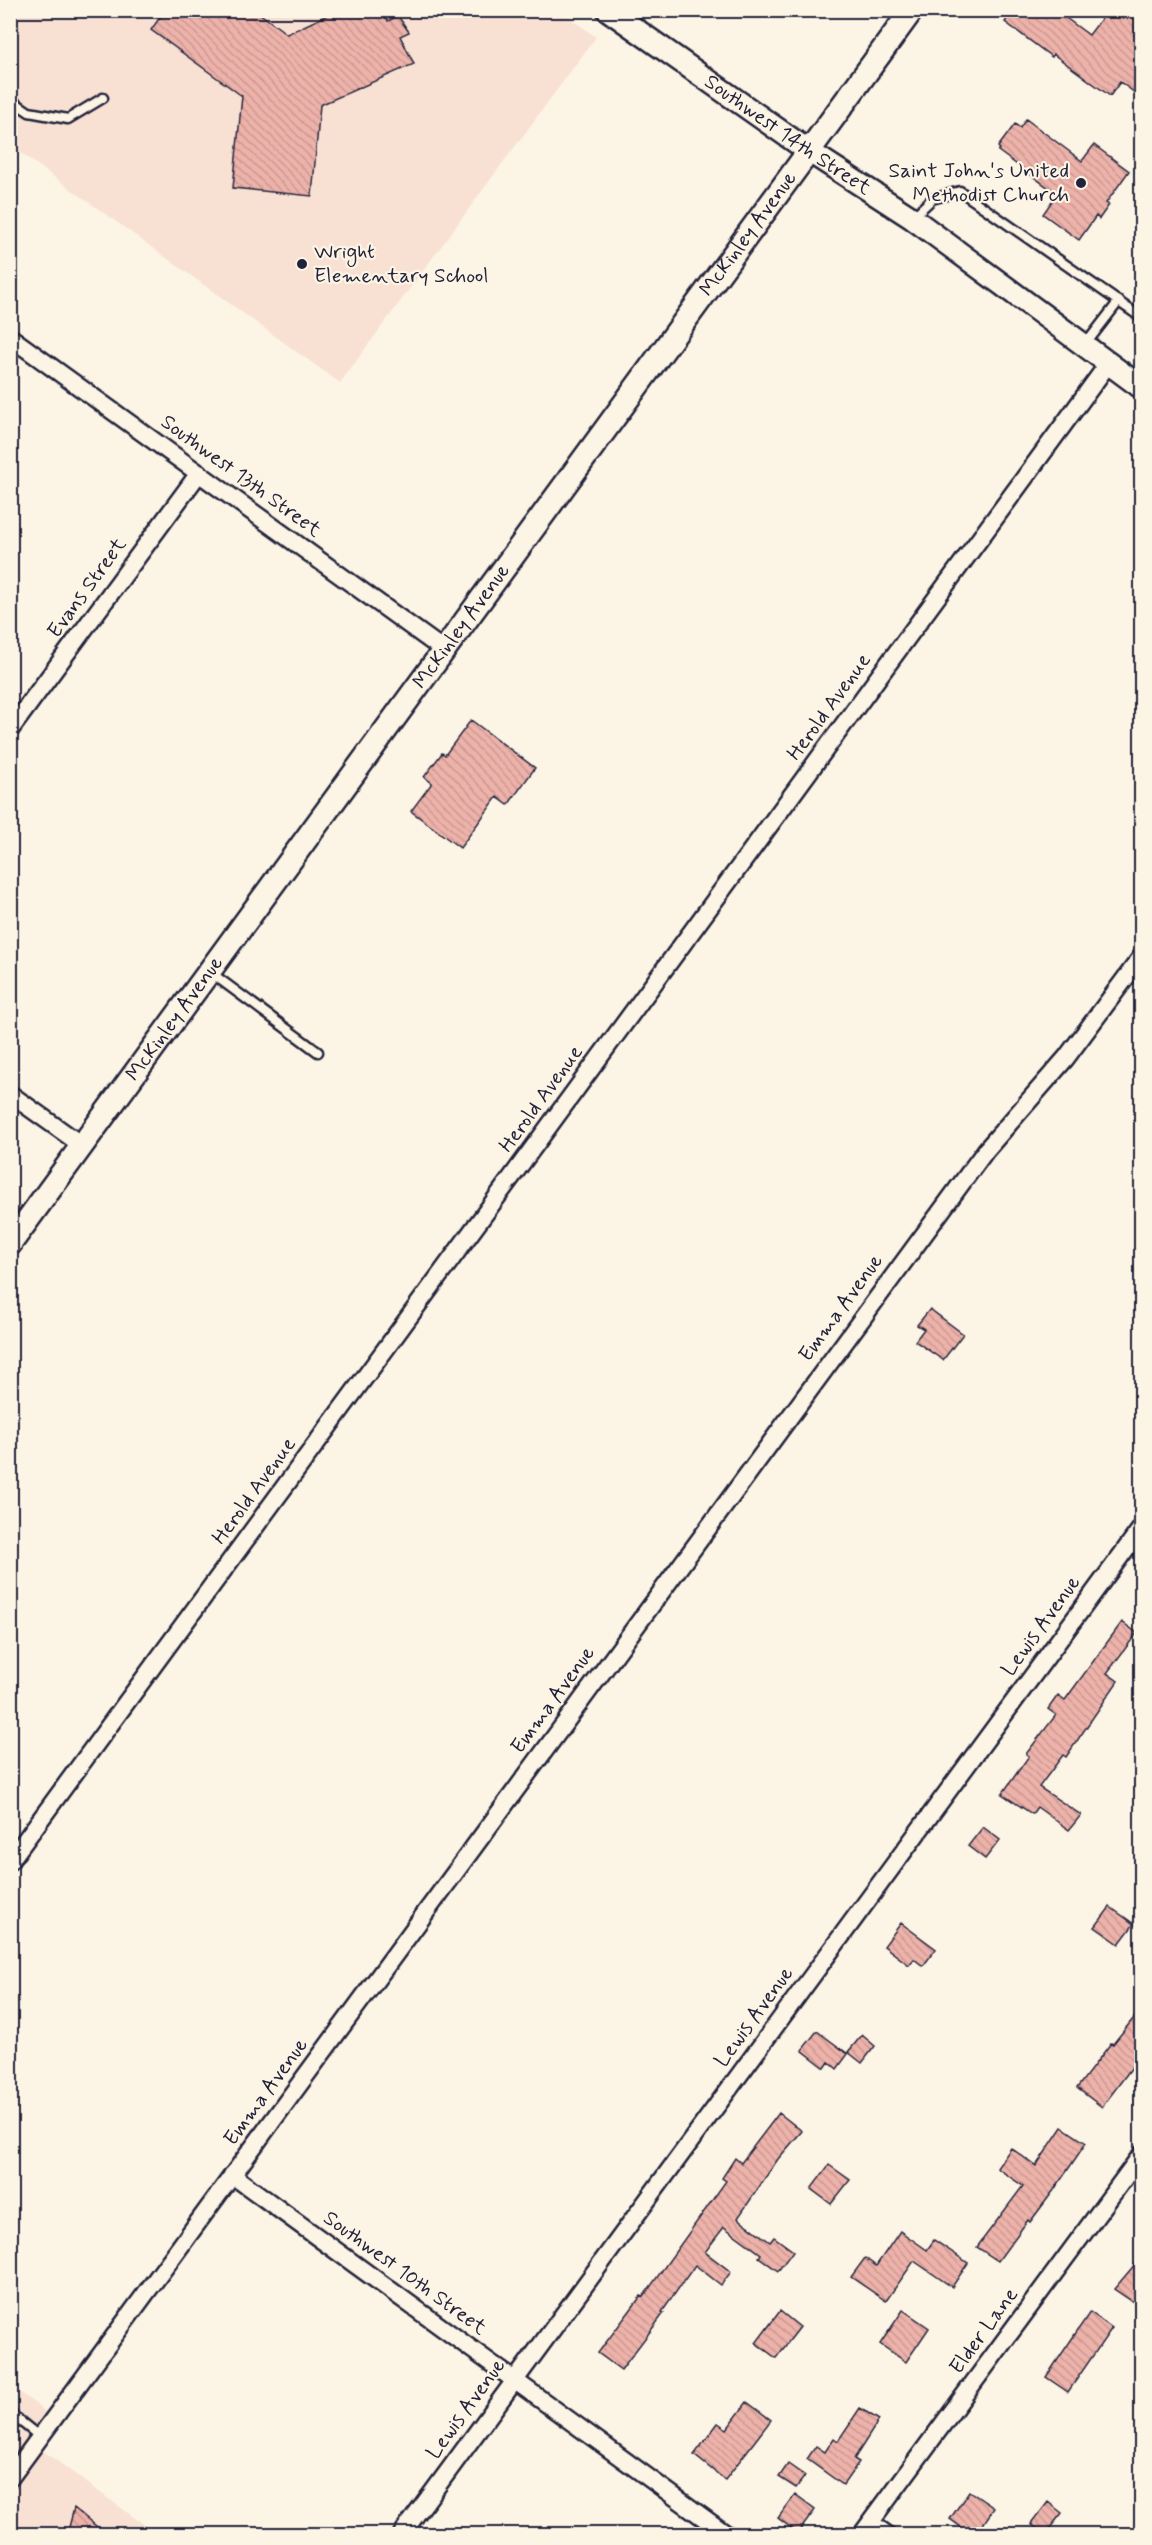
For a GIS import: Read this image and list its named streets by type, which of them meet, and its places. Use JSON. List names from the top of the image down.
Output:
{
  "streets": {
    "main road": ["McKinley Avenue"],
    "street": [
      "Southwest 14th Street",
      "Southwest 13th Street",
      "Evans Street",
      "Herold Avenue",
      "Emma Avenue",
      "Lewis Avenue",
      "Southwest 10th Street",
      "Elder Lane"
    ]
  },
  "crossings": [
    ["Southwest 14th Street", "McKinley Avenue"],
    ["Southwest 14th Street", "Herold Avenue"],
    ["McKinley Avenue", "Southwest 13th Street"],
    ["Southwest 13th Street", "Evans Street"],
    ["Emma Avenue", "Southwest 10th Street"],
    ["Lewis Avenue", "Southwest 10th Street"]
  ],
  "places": ["Saint John's United Methodist Church", "Wright Elementary School"]
}
